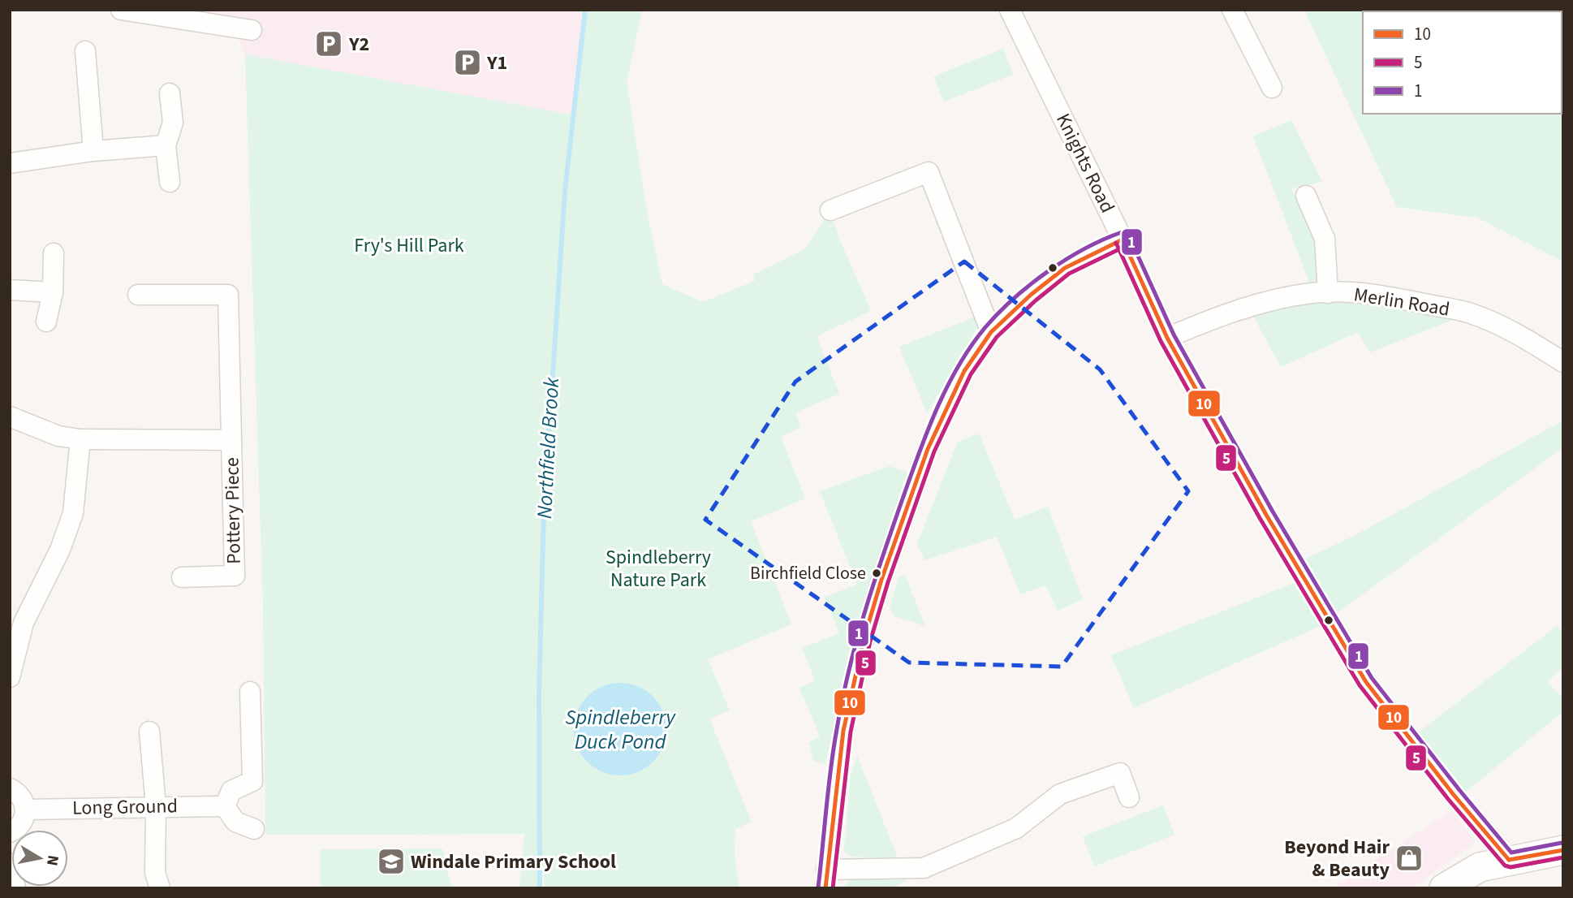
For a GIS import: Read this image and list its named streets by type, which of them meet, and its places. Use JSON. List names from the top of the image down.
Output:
{
  "streets": {
    "street": [
      "Knights Road",
      "Merlin Road",
      "Pottery Piece",
      "Long Ground"
    ]
  },
  "crossings": [
    ["Knights Road", "Merlin Road"]
  ],
  "water": ["Northfield Brook", "Spindleberry Duck Pond"],
  "parks": ["Fry's Hill Park", "Spindleberry Nature Park"],
  "places": {
    "parking": ["Y2", "Y1"],
    "other": ["Birchfield Close"],
    "shop": ["Beyond Hair & Beauty"],
    "school or university": ["Windale Primary School"]
  },
  "lines": ["transit line 1", "transit line 10", "transit line 5"],
  "legend": ["10", "5", "1"],
  "north": "right"
}
